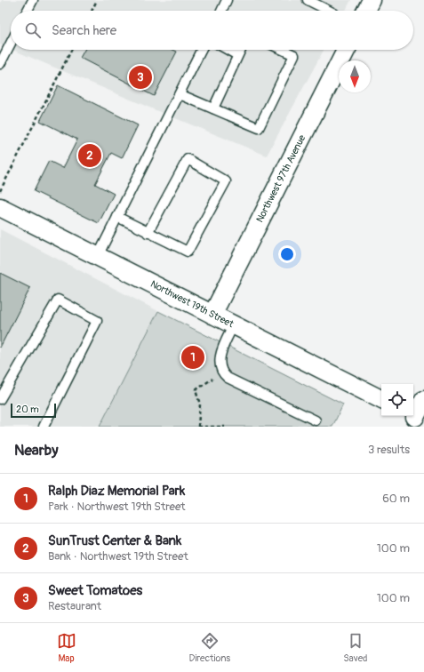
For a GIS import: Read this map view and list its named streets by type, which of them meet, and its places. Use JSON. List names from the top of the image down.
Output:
{
  "streets": {
    "street": ["Northwest 97th Avenue", "Northwest 19th Street"]
  },
  "crossings": [
    ["Northwest 97th Avenue", "Northwest 19th Street"]
  ],
  "scale_bar": "20 m",
  "north": "bottom",
  "page": {
    "search": "Search here",
    "pins": ["3", "2", "1"],
    "scale": "20 m",
    "heading": ["Nearby", "3 results"],
    "list": [
      {
        "mark": "1",
        "name": "Ralph Diaz Memorial Park",
        "note": "Park · Northwest 19th Street",
        "value": "60 m"
      },
      {
        "mark": "2",
        "name": "SunTrust Center & Bank",
        "note": "Bank · Northwest 19th Street",
        "value": "100 m"
      },
      {
        "mark": "3",
        "name": "Sweet Tomatoes",
        "note": "Restaurant",
        "value": "100 m"
      }
    ],
    "nav": ["Map", "Directions", "Saved"]
  }
}
